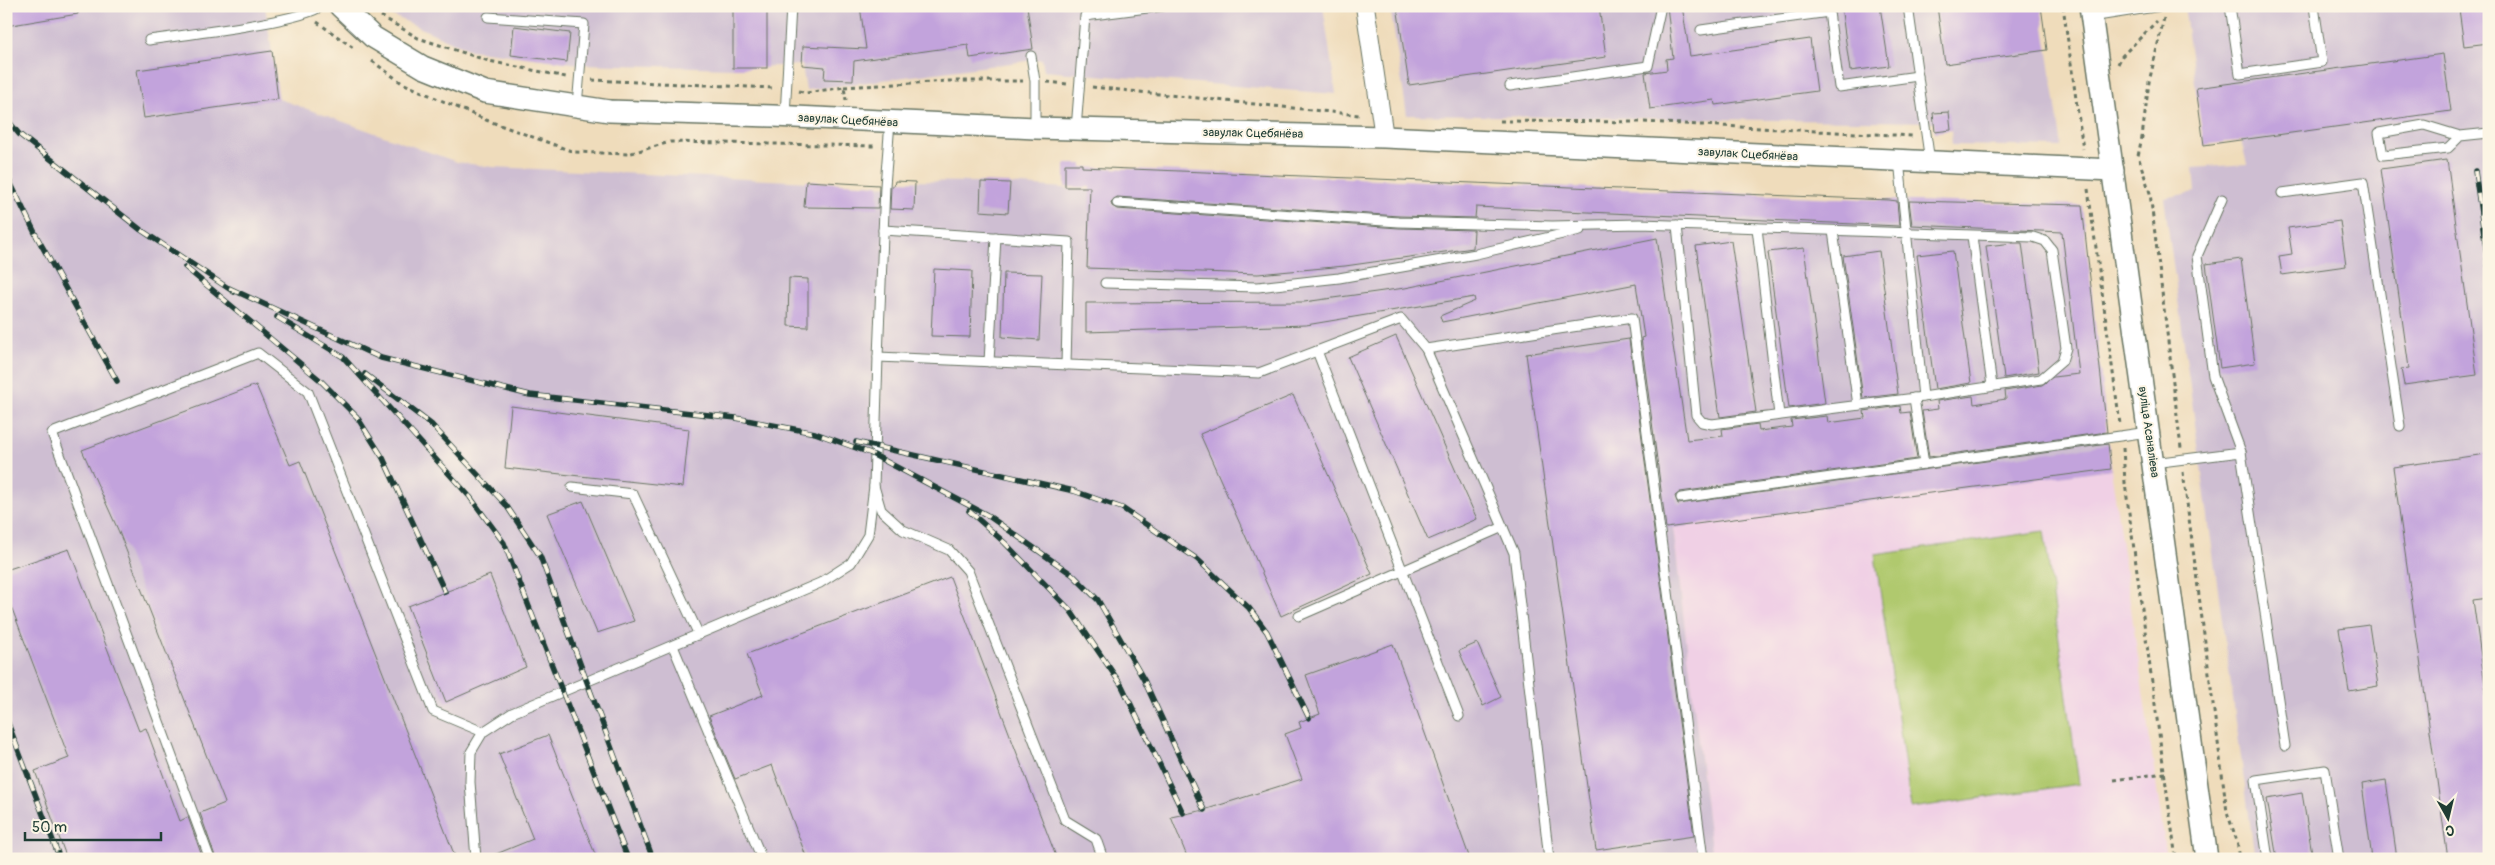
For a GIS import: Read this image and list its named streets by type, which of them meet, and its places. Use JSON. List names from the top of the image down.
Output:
{
  "streets": {
    "street": ["завулак Сцебянёва", "вуліца Асаналіева"]
  },
  "crossings": [
    ["завулак Сцебянёва", "вуліца Асаналіева"]
  ],
  "scale_bar": "50 m",
  "north": "bottom"
}
